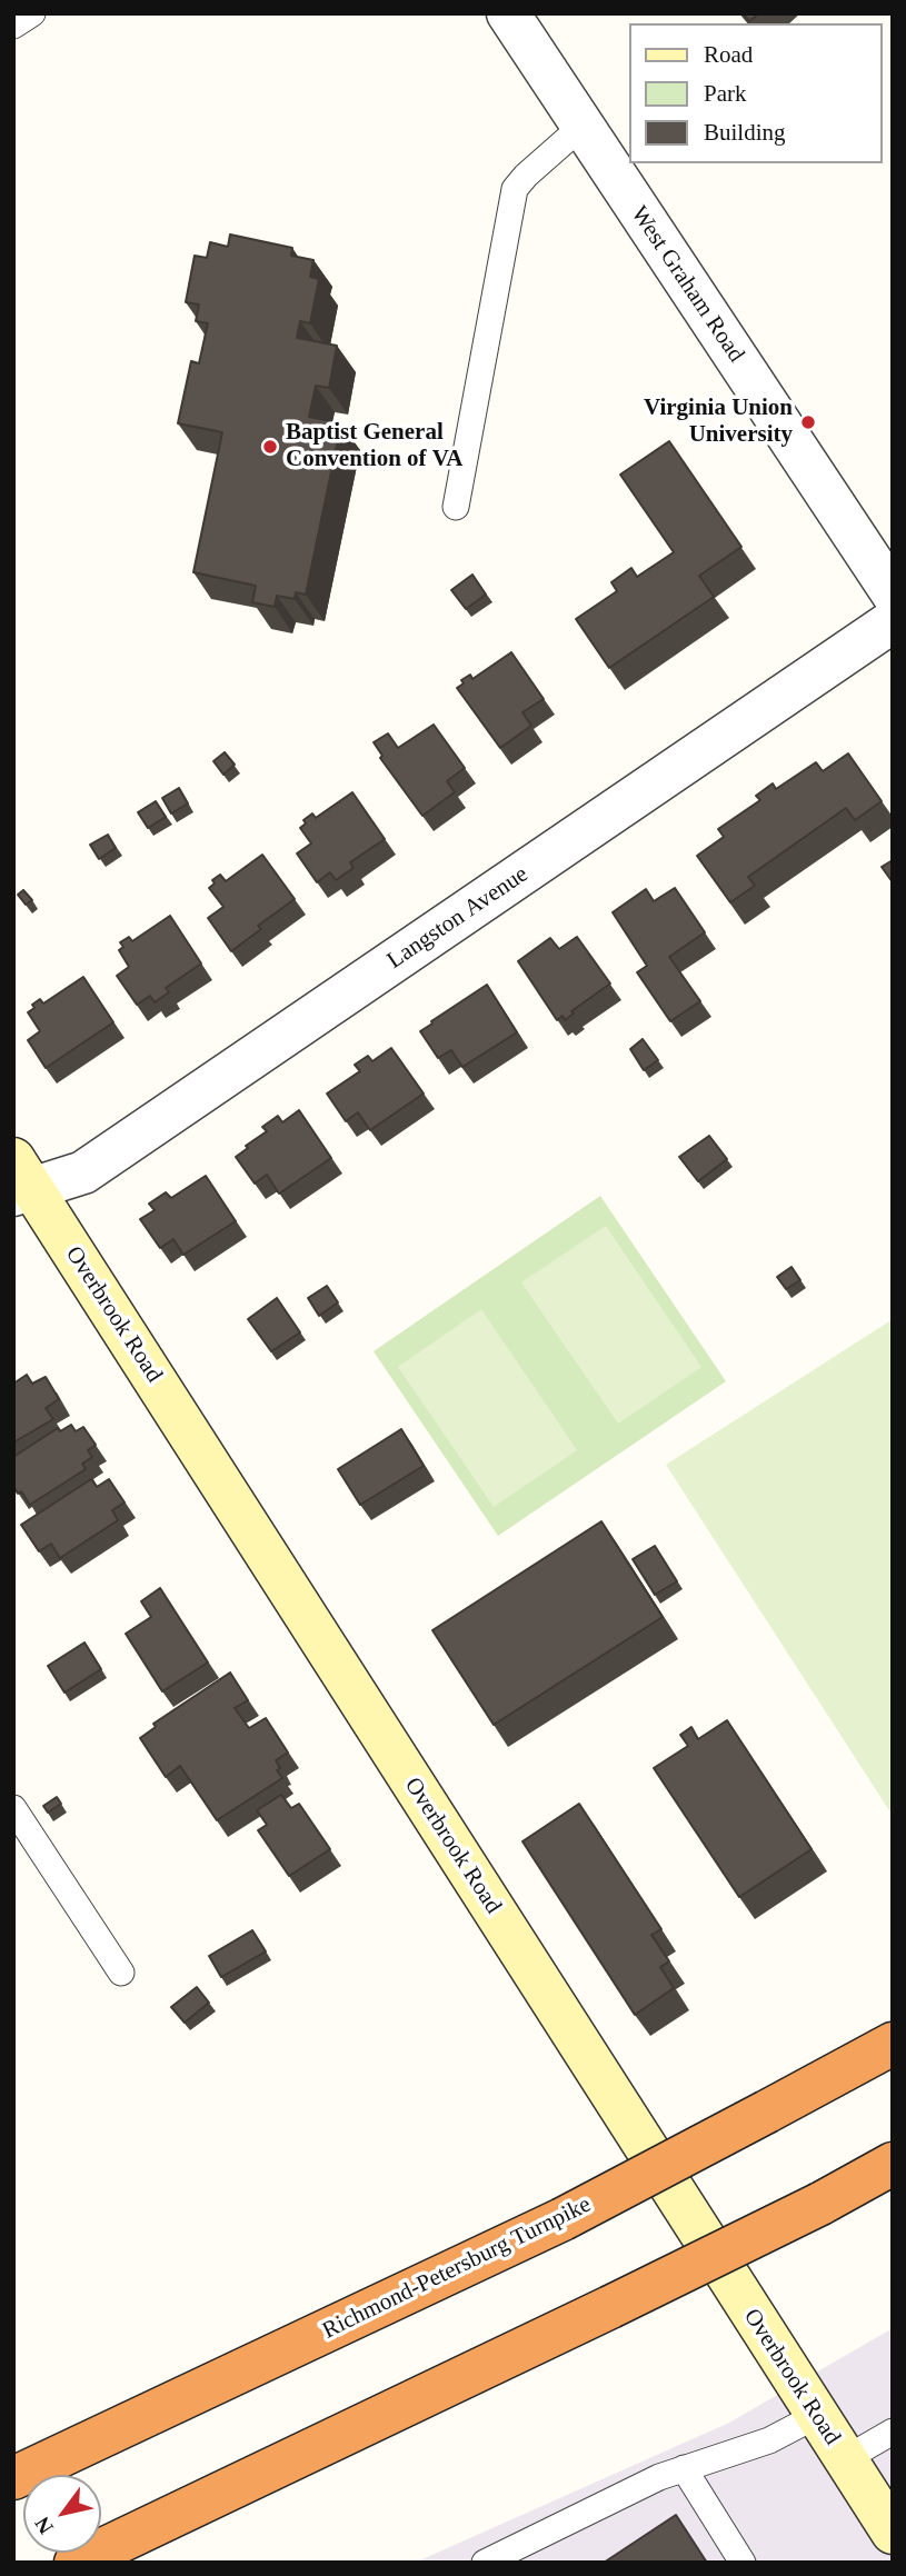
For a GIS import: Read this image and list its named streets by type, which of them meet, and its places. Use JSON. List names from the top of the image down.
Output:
{
  "streets": {
    "highway": ["Richmond-Petersburg Turnpike"],
    "street": ["West Graham Road", "Langston Avenue", "Overbrook Road"]
  },
  "crossings": [
    ["Langston Avenue", "Overbrook Road"]
  ],
  "places": ["Virginia Union University", "Baptist General Convention of VA"],
  "legend": ["Road", "Park", "Building"],
  "north": "bottom left"
}
